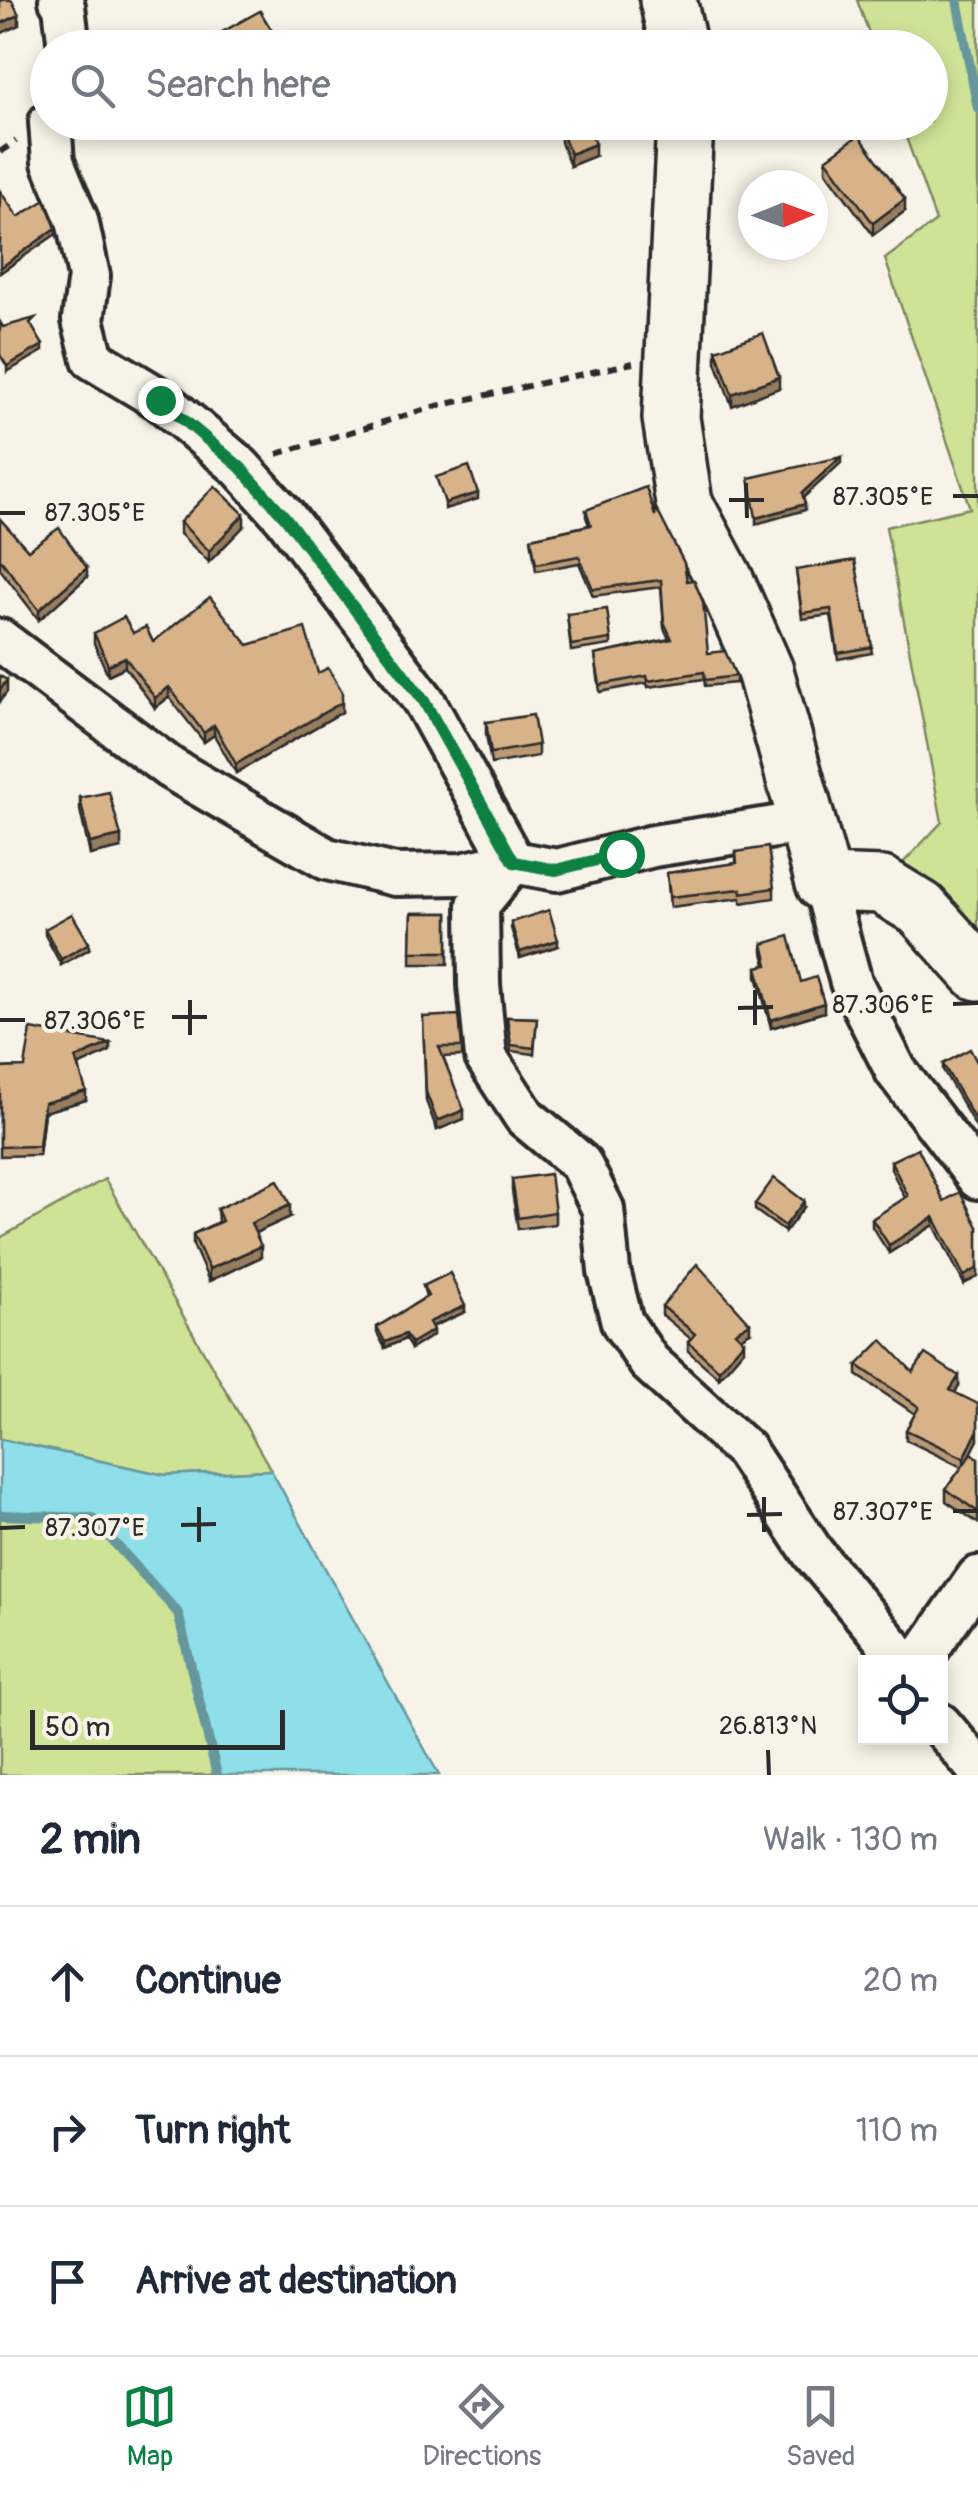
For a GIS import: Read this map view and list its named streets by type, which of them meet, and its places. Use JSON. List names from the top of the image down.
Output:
{
  "scale_bar": "50 m",
  "north": "right",
  "page": {
    "search": "Search here",
    "scale": "50 m",
    "heading": ["2 min", "Walk · 130 m"],
    "list": [
      ["Continue", "20 m"],
      ["Turn right", "110 m"],
      "Arrive at destination"
    ],
    "nav": ["Map", "Directions", "Saved"]
  },
  "coordinates": [
    "87.305°E",
    "87.306°E",
    "87.307°E",
    "26.813°N"
  ]
}
